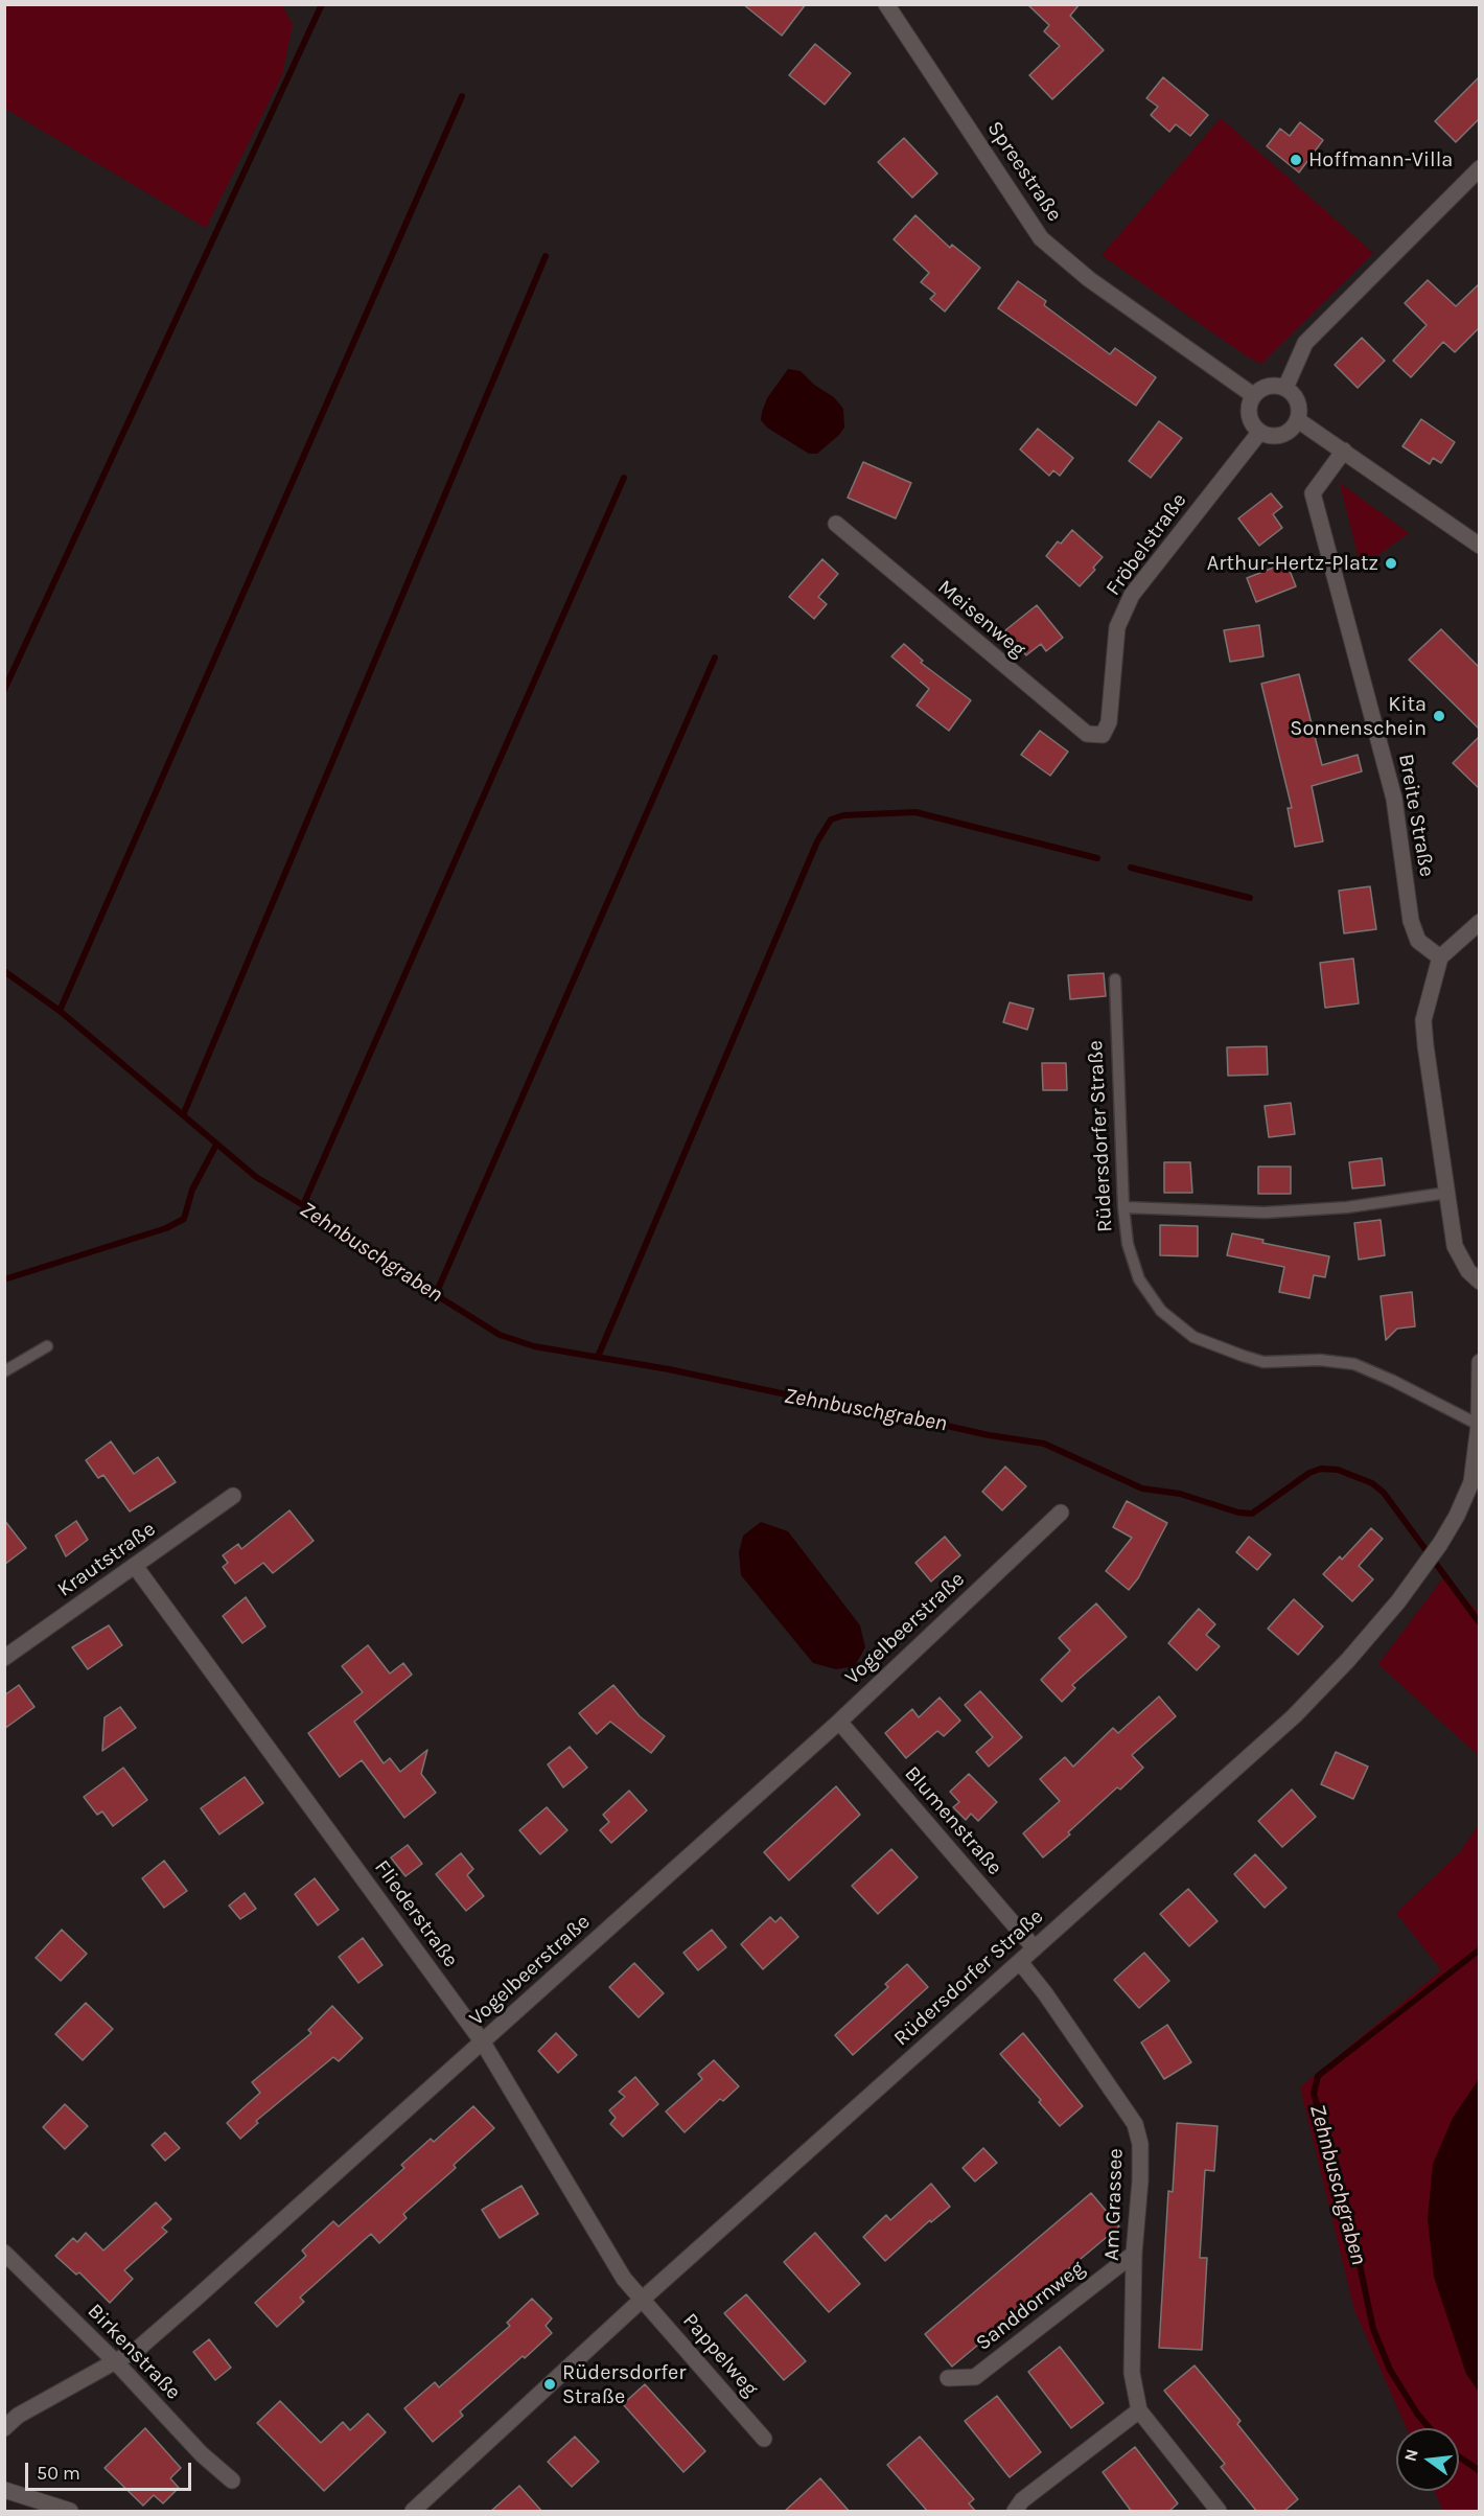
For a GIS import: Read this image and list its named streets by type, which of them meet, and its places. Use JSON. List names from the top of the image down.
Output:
{
  "streets": {
    "street": [
      "Spreestraße",
      "Fröbelstraße",
      "Meisenweg",
      "Breite Straße",
      "Rüdersdorfer Straße",
      "Krautstraße",
      "Vogelbeerstraße",
      "Blumenstraße",
      "Fliederstraße",
      "Am Grassee",
      "Sanddornweg",
      "Birkenstraße",
      "Pappelweg"
    ]
  },
  "crossings": [
    ["Spreestraße", "Fröbelstraße"],
    ["Fröbelstraße", "Meisenweg"],
    ["Rüdersdorfer Straße", "Blumenstraße"],
    ["Rüdersdorfer Straße", "Fliederstraße"],
    ["Rüdersdorfer Straße", "Am Grassee"],
    ["Rüdersdorfer Straße", "Pappelweg"],
    ["Krautstraße", "Fliederstraße"],
    ["Vogelbeerstraße", "Blumenstraße"],
    ["Vogelbeerstraße", "Fliederstraße"],
    ["Vogelbeerstraße", "Birkenstraße"],
    ["Fliederstraße", "Pappelweg"],
    ["Am Grassee", "Sanddornweg"]
  ],
  "water": ["Zehnbuschgraben"],
  "places": [
    "Hoffmann-Villa",
    "Arthur-Hertz-Platz",
    "Kita Sonnenschein",
    "Rüdersdorfer Straße"
  ],
  "scale_bar": "50 m",
  "north": "left"
}
